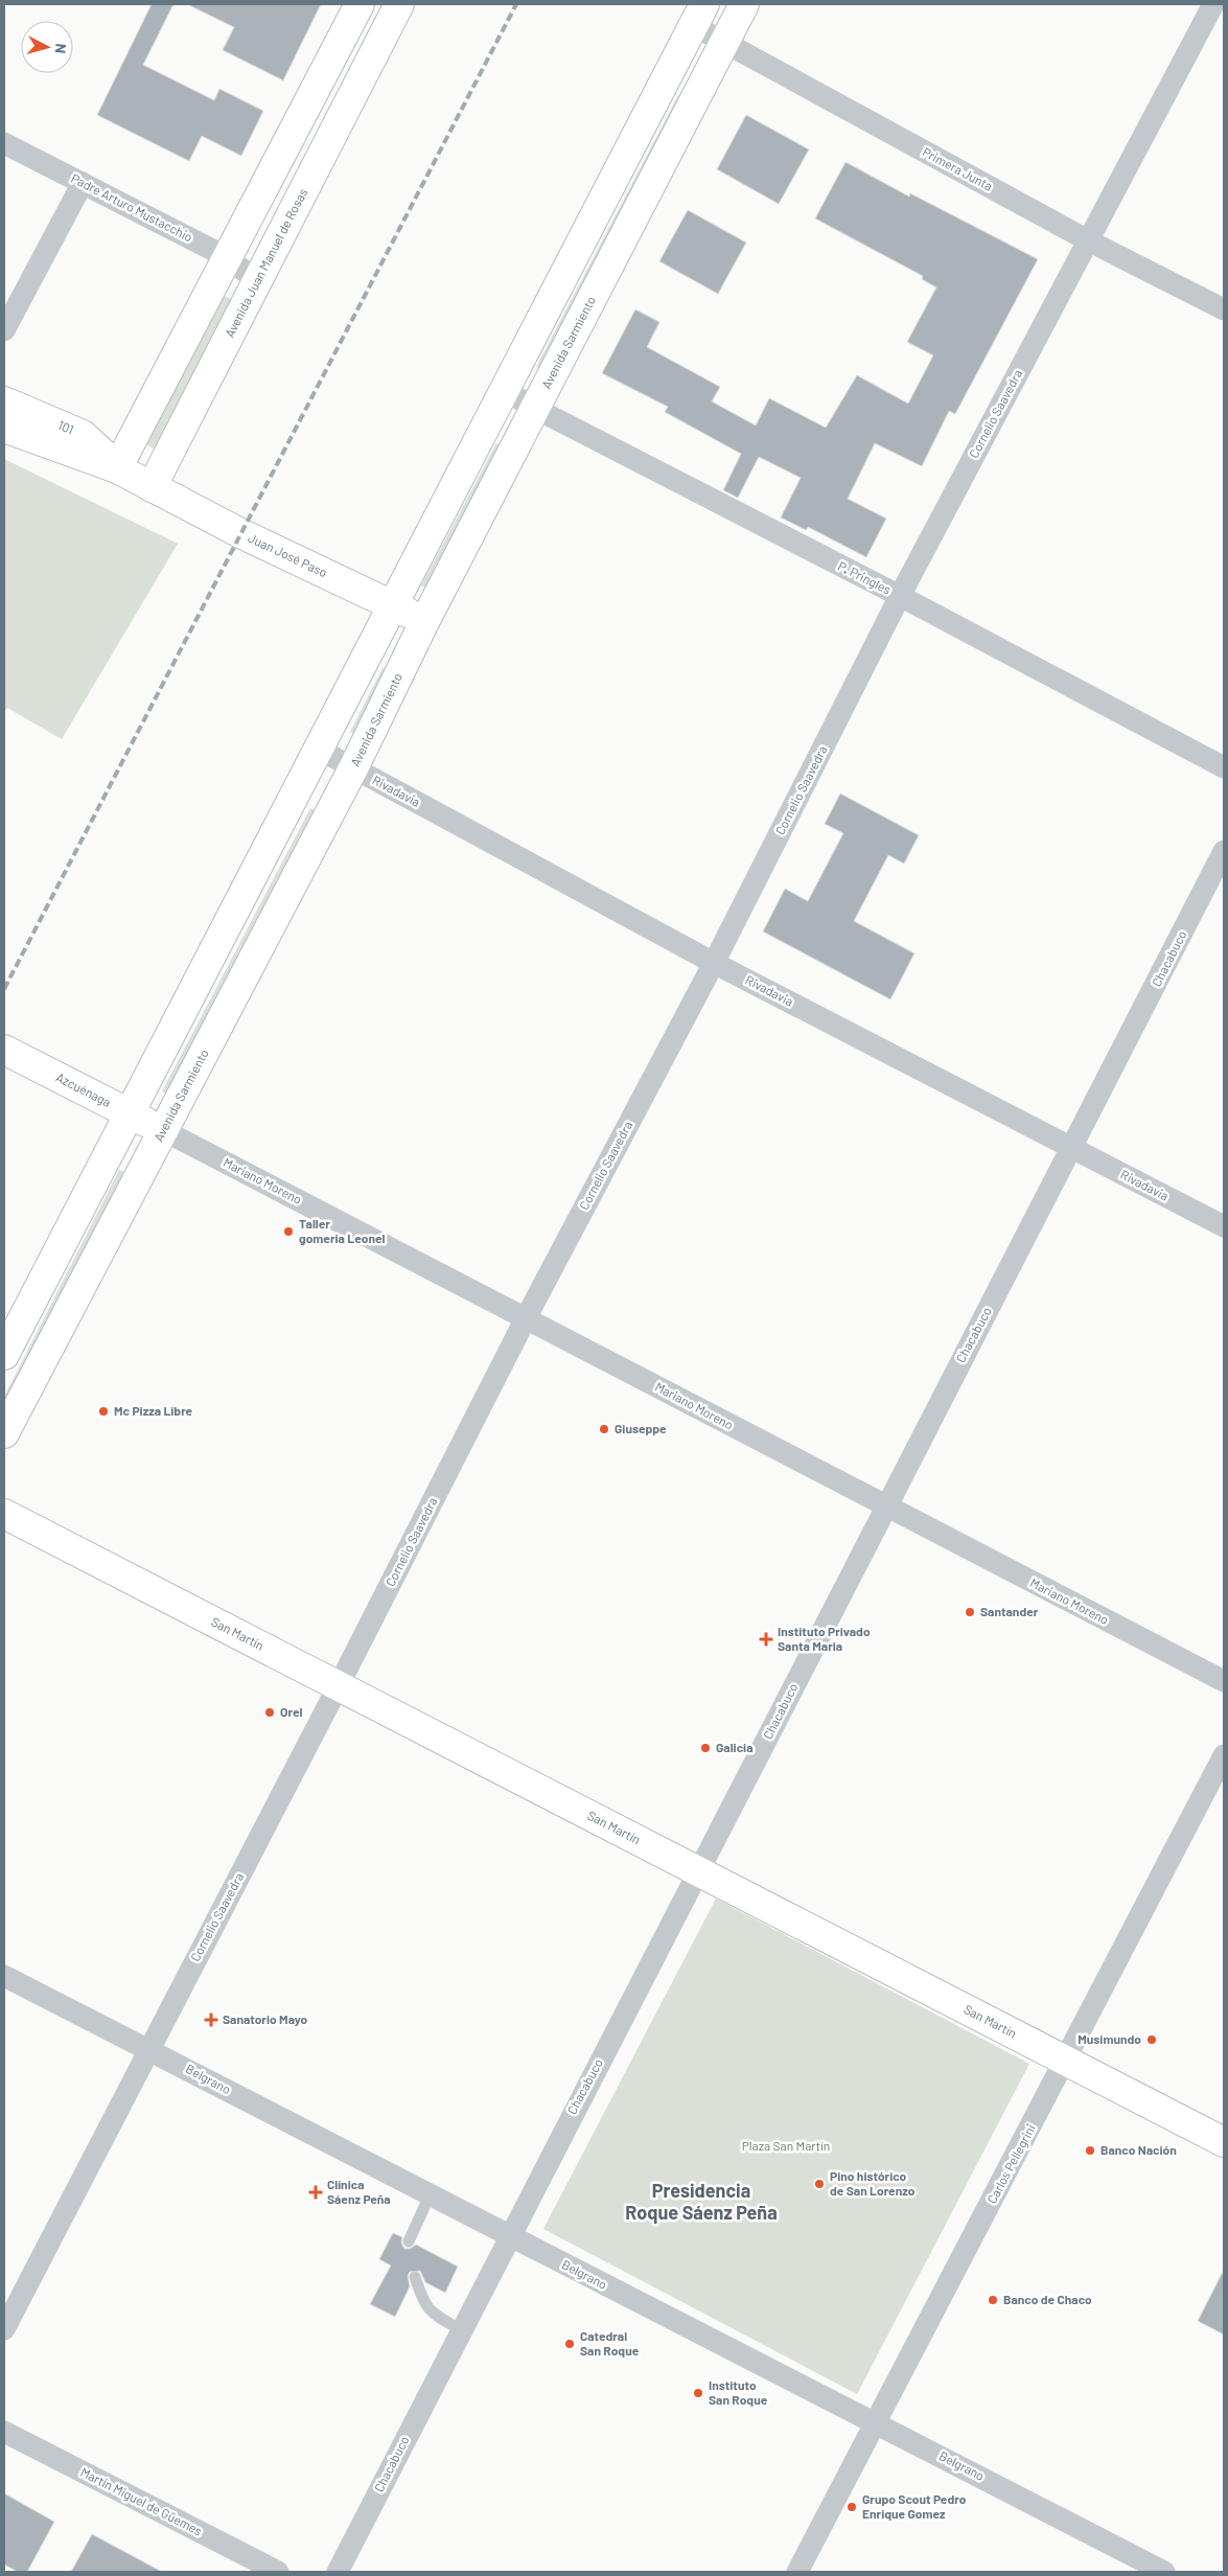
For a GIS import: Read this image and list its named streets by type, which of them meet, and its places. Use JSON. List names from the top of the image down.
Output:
{
  "streets": {
    "main road": [
      "Avenida Juan Manuel de Rosas",
      "Avenida Sarmiento",
      "101",
      "Juan José Paso",
      "Azcuénaga",
      "San Martín"
    ],
    "street": [
      "Primera Junta",
      "Padre Arturo Mustacchio",
      "Cornelio Saavedra",
      "P. Pringles",
      "Rivadavia",
      "Chacabuco",
      "Mariano Moreno",
      "Belgrano",
      "Carlos Pellegrini",
      "Martín Miguel de Güemes"
    ]
  },
  "crossings": [
    ["Primera Junta", "Avenida Sarmiento"],
    ["Primera Junta", "Cornelio Saavedra"],
    ["Padre Arturo Mustacchio", "Avenida Juan Manuel de Rosas"],
    ["Avenida Juan Manuel de Rosas", "Juan José Paso"],
    ["Avenida Sarmiento", "Juan José Paso"],
    ["Avenida Sarmiento", "P. Pringles"],
    ["Avenida Sarmiento", "Rivadavia"],
    ["Avenida Sarmiento", "Azcuénaga"],
    ["Avenida Sarmiento", "Mariano Moreno"],
    ["Cornelio Saavedra", "P. Pringles"],
    ["Cornelio Saavedra", "Rivadavia"],
    ["Cornelio Saavedra", "Mariano Moreno"],
    ["Cornelio Saavedra", "San Martín"],
    ["Cornelio Saavedra", "Belgrano"],
    ["Rivadavia", "Chacabuco"],
    ["Chacabuco", "Mariano Moreno"],
    ["Chacabuco", "San Martín"],
    ["Chacabuco", "Belgrano"],
    ["Azcuénaga", "Mariano Moreno"],
    ["San Martín", "Carlos Pellegrini"],
    ["Belgrano", "Carlos Pellegrini"]
  ],
  "districts": ["Presidencia Roque Sáenz Peña"],
  "parks": ["Plaza San Martín"],
  "places": {
    "other": [
      "Taller gomeria Leonel",
      "Mc Pizza Libre",
      "Giuseppe",
      "Santander",
      "Orel",
      "Galicia",
      "Musimundo",
      "Banco Nación",
      "Pino histórico de San Lorenzo",
      "Banco de Chaco",
      "Catedral San Roque",
      "Instituto San Roque",
      "Grupo Scout Pedro Enrique Gomez"
    ],
    "health": ["Instituto Privado Santa Maria", "Sanatorio Mayo", "Clínica Sáenz Peña"]
  },
  "north": "right"
}
